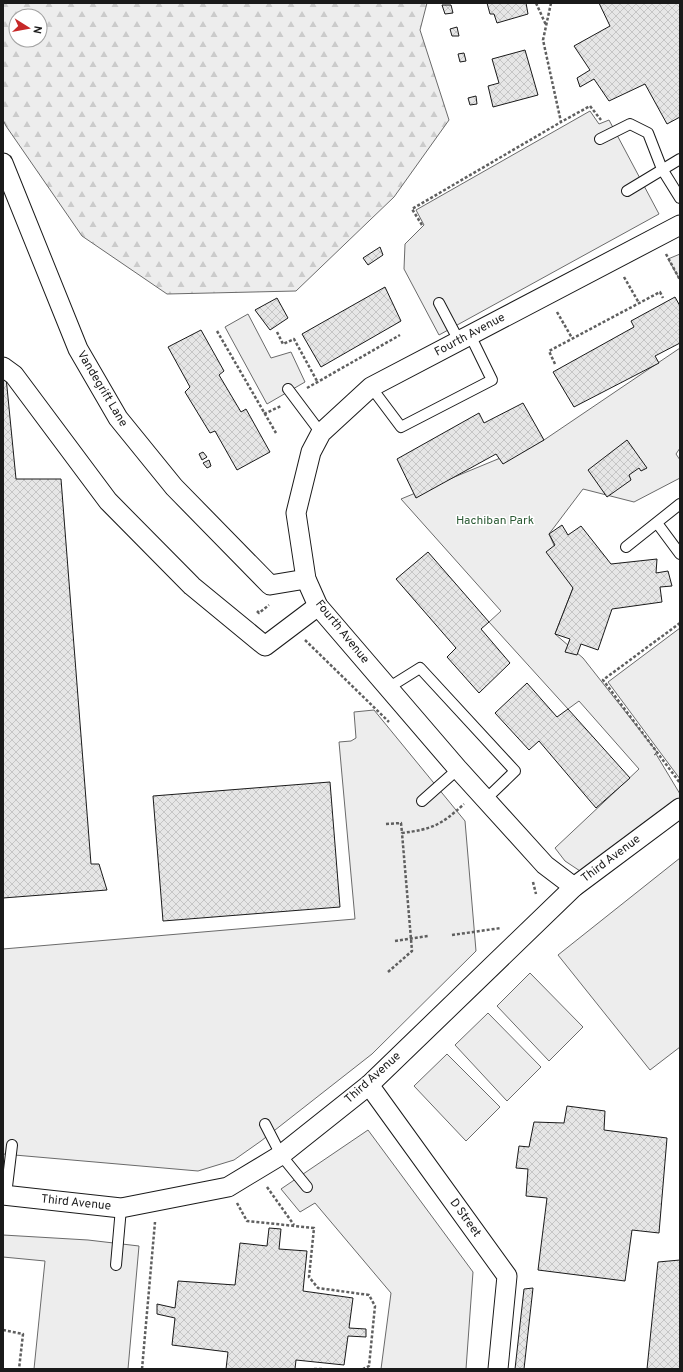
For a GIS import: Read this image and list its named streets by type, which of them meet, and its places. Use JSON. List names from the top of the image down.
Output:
{
  "streets": {
    "street": [
      "Fourth Avenue",
      "Vandegrift Lane",
      "Third Avenue",
      "D Street"
    ]
  },
  "crossings": [
    ["Fourth Avenue", "Vandegrift Lane"],
    ["Fourth Avenue", "Third Avenue"],
    ["Third Avenue", "D Street"]
  ],
  "parks": ["Hachiban Park"],
  "north": "right"
}
